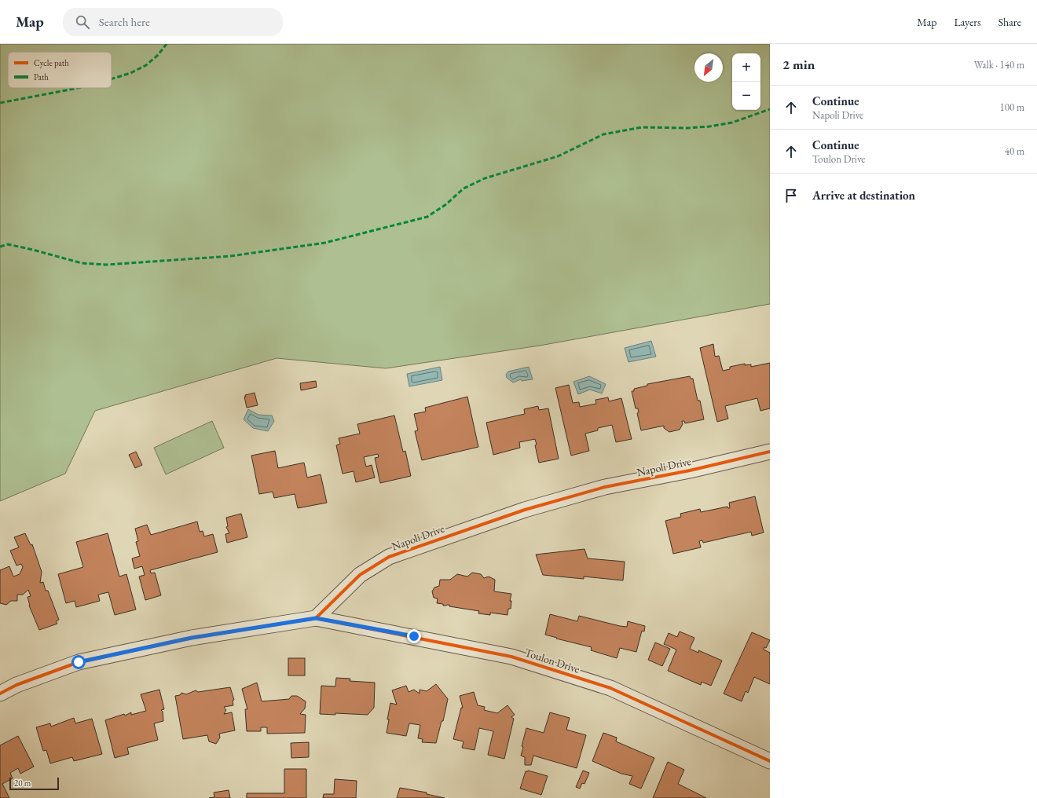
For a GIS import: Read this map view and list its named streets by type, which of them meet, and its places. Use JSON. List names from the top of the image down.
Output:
{
  "streets": {
    "street": ["Napoli Drive", "Toulon Drive"]
  },
  "crossings": [
    ["Napoli Drive", "Toulon Drive"]
  ],
  "legend": ["Cycle path", "Path"],
  "scale_bar": "20 m",
  "north": "bottom left",
  "page": {
    "header": "Map",
    "search": "Search here",
    "nav": ["Map", "Layers", "Share"],
    "heading": ["2 min", "Walk · 140 m"],
    "map_buttons": ["+", "−"],
    "list": [
      ["Continue", "Napoli Drive", "100 m"],
      ["Continue", "Toulon Drive", "40 m"],
      "Arrive at destination"
    ],
    "scale": "20 m"
  }
}
